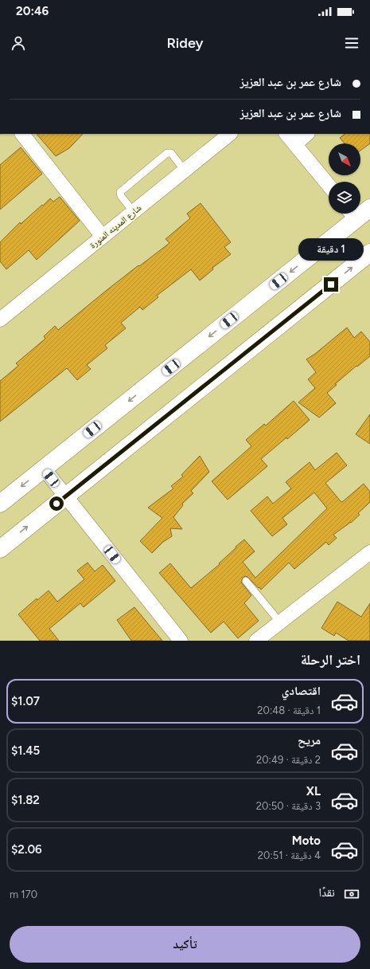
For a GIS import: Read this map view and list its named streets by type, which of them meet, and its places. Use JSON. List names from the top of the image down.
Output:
{
  "streets": {
    "street": ["شارع المدينه المنورة"]
  },
  "north": "bottom right",
  "page": {
    "status": "20:46",
    "header": "Ridey",
    "banner": ["شارع عمر بن عبد العزيز", "شارع عمر بن عبد العزيز"],
    "bubble": "1 دقيقة",
    "heading": "اختر الرحلة",
    "list": [
      {
        "name": "اقتصادي",
        "note": "1 دقيقة · 20:48",
        "value": "$1.07"
      },
      {
        "name": "مريح",
        "note": "2 دقيقة · 20:49",
        "value": "$1.45"
      },
      {
        "name": "XL",
        "note": "3 دقيقة · 20:50",
        "value": "$1.82"
      },
      {
        "name": "Moto",
        "note": "4 دقيقة · 20:51",
        "value": "$2.06"
      }
    ],
    "pay": ["نقدًا", "170 m"],
    "buttons": "تأكيد"
  }
}
